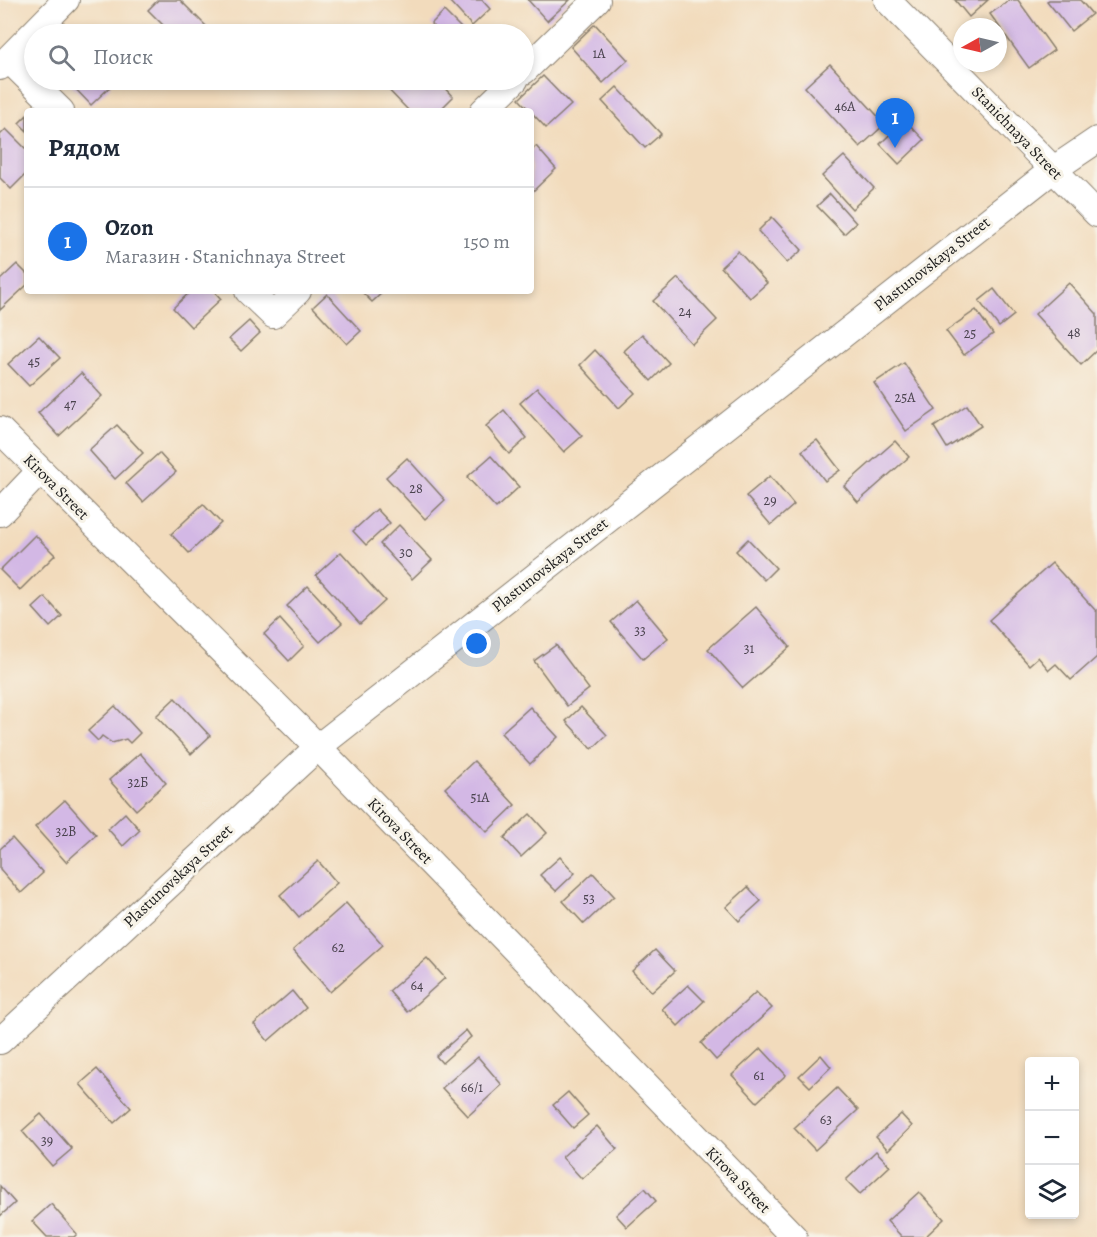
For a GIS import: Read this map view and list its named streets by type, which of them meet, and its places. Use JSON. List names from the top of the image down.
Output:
{
  "streets": {
    "street": ["Stanichnaya Street", "Plastunovskaya Street", "Kirova Street"]
  },
  "crossings": [
    ["Stanichnaya Street", "Plastunovskaya Street"],
    ["Plastunovskaya Street", "Kirova Street"]
  ],
  "house_numbers": [
    "1А",
    "46А",
    "24",
    "48",
    "25",
    "45",
    "25А",
    "47",
    "28",
    "29",
    "30",
    "33",
    "31",
    "32Б",
    "51А",
    "32В",
    "53",
    "62",
    "64",
    "61",
    "66/1",
    "63",
    "39"
  ],
  "north": "left",
  "page": {
    "search": "Поиск",
    "pins": "1",
    "heading": "Рядом",
    "list": [
      {
        "mark": "1",
        "name": "Ozon",
        "note": "Магазин · Stanichnaya Street",
        "value": "150 m"
      }
    ],
    "map_buttons": ["+", "−"]
  }
}
